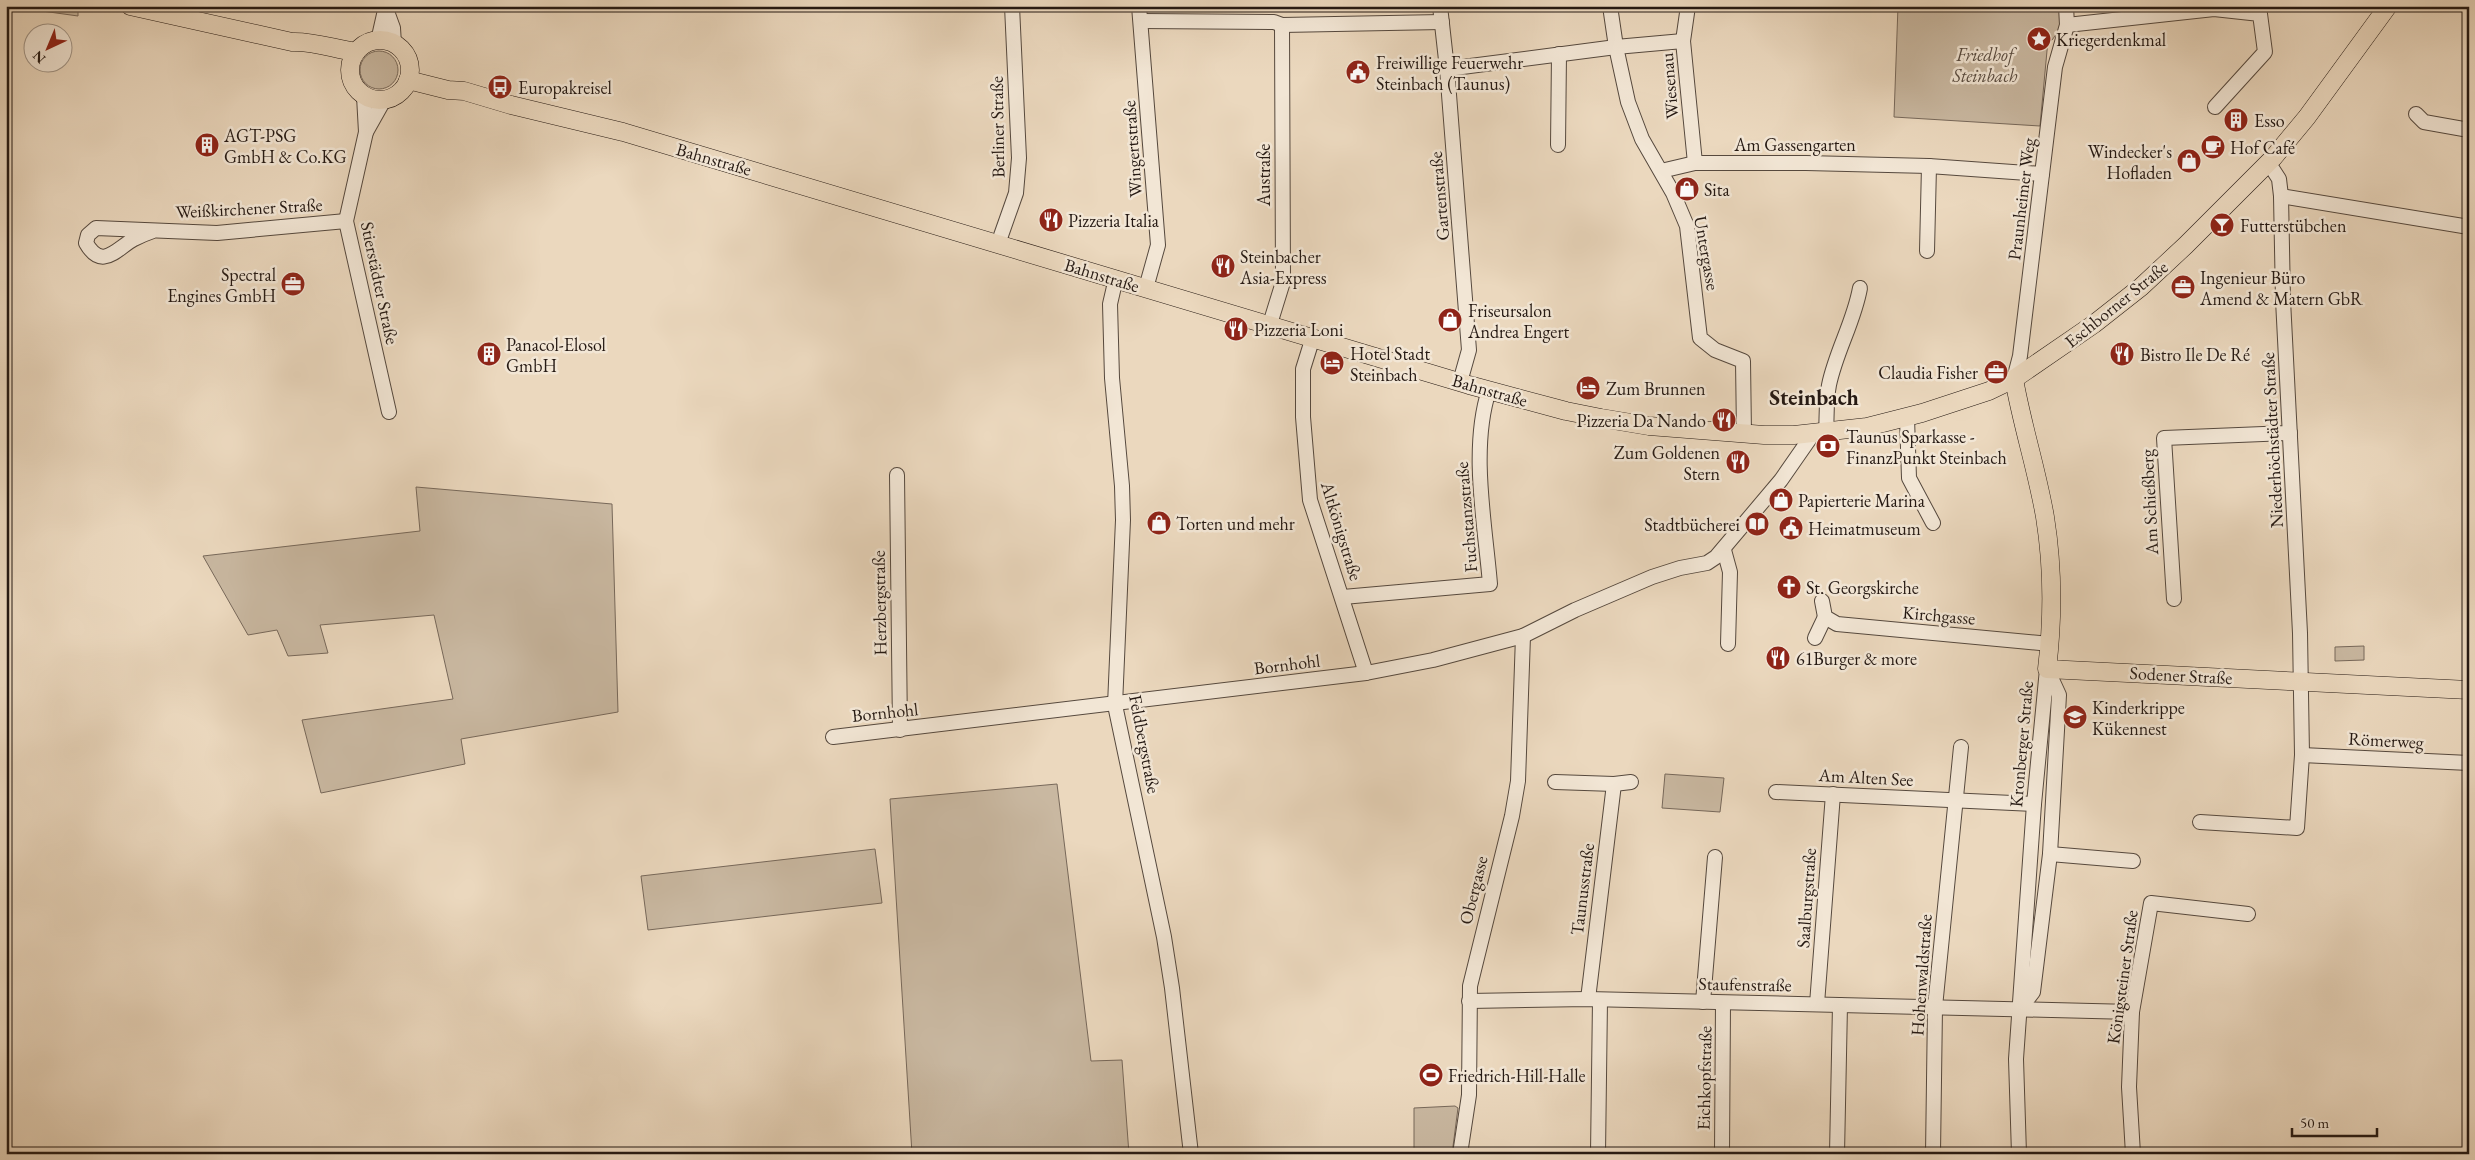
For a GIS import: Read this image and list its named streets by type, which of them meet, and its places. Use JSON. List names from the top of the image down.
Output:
{
  "streets": {
    "main road": ["Bahnstraße", "Eschborner Straße", "Sodener Straße"],
    "street": [
      "Wiesenau",
      "Berliner Straße",
      "Am Gassengarten",
      "Wingertstraße",
      "Austraße",
      "Gartenstraße",
      "Praunheimer Weg",
      "Weißkirchener Straße",
      "Untergasse",
      "Stierstädter Straße",
      "Niederhöchstädter Straße",
      "Am Schießberg",
      "Fuchstanzstraße",
      "Altkönigstraße",
      "Herzbergstraße",
      "Kirchgasse",
      "Bornhohl",
      "Römerweg",
      "Feldbergstraße",
      "Kronberger Straße",
      "Am Alten See",
      "Taunusstraße",
      "Obergasse",
      "Saalburgstraße",
      "Hohenwaldstraße",
      "Königsteiner Straße",
      "Staufenstraße",
      "Eichkopfstraße"
    ]
  },
  "crossings": [
    ["Wiesenau", "Am Gassengarten"],
    ["Berliner Straße", "Bahnstraße"],
    ["Am Gassengarten", "Praunheimer Weg"],
    ["Am Gassengarten", "Untergasse"],
    ["Wingertstraße", "Bahnstraße"],
    ["Bahnstraße", "Austraße"],
    ["Bahnstraße", "Gartenstraße"],
    ["Bahnstraße", "Untergasse"],
    ["Bahnstraße", "Stierstädter Straße"],
    ["Bahnstraße", "Eschborner Straße"],
    ["Bahnstraße", "Fuchstanzstraße"],
    ["Bahnstraße", "Altkönigstraße"],
    ["Bahnstraße", "Feldbergstraße"],
    ["Praunheimer Weg", "Eschborner Straße"],
    ["Weißkirchener Straße", "Stierstädter Straße"],
    ["Untergasse", "Eschborner Straße"],
    ["Eschborner Straße", "Niederhöchstädter Straße"],
    ["Eschborner Straße", "Bornhohl"],
    ["Niederhöchstädter Straße", "Am Schießberg"],
    ["Niederhöchstädter Straße", "Sodener Straße"],
    ["Niederhöchstädter Straße", "Römerweg"],
    ["Fuchstanzstraße", "Altkönigstraße"],
    ["Altkönigstraße", "Bornhohl"],
    ["Herzbergstraße", "Bornhohl"],
    ["Bornhohl", "Feldbergstraße"],
    ["Bornhohl", "Obergasse"],
    ["Sodener Straße", "Kronberger Straße"],
    ["Kronberger Straße", "Am Alten See"],
    ["Kronberger Straße", "Staufenstraße"],
    ["Am Alten See", "Saalburgstraße"],
    ["Am Alten See", "Hohenwaldstraße"],
    ["Taunusstraße", "Staufenstraße"],
    ["Obergasse", "Staufenstraße"],
    ["Saalburgstraße", "Staufenstraße"],
    ["Hohenwaldstraße", "Staufenstraße"],
    ["Staufenstraße", "Eichkopfstraße"]
  ],
  "districts": ["Steinbach"],
  "parks": ["Friedhof Steinbach"],
  "places": {
    "place": ["Kriegerdenkmal"],
    "public building": ["Freiwillige Feuerwehr Steinbach (Taunus)", "Heimatmuseum"],
    "bus stop": ["Europakreisel"],
    "building": ["Esso", "AGT-PSG GmbH & Co.KG", "Panacol-Elosol GmbH"],
    "cafe": ["Hof Café"],
    "shop": [
      "Windecker's Hofladen",
      "Sita",
      "Friseursalon Andrea Engert",
      "Papierterie Marina",
      "Torten und mehr"
    ],
    "restaurant": [
      "Pizzeria Italia",
      "Steinbacher Asia-Express",
      "Pizzeria Loni",
      "Bistro Ile De Ré",
      "Pizzeria Da Nando",
      "Zum Goldenen Stern",
      "61Burger & more"
    ],
    "bar": ["Futterstübchen"],
    "office": ["Spectral Engines GmbH", "Ingenieur Büro Amend & Matern GbR", "Claudia Fisher"],
    "hotel": ["Hotel Stadt Steinbach", "Zum Brunnen"],
    "bank": ["Taunus Sparkasse - FinanzPunkt Steinbach"],
    "library": ["Stadtbücherei"],
    "church": ["St. Georgskirche"],
    "school or university": ["Kinderkrippe Kükennest"],
    "sports": ["Friedrich-Hill-Halle"]
  },
  "scale_bar": "50 m",
  "north": "bottom left"
}
